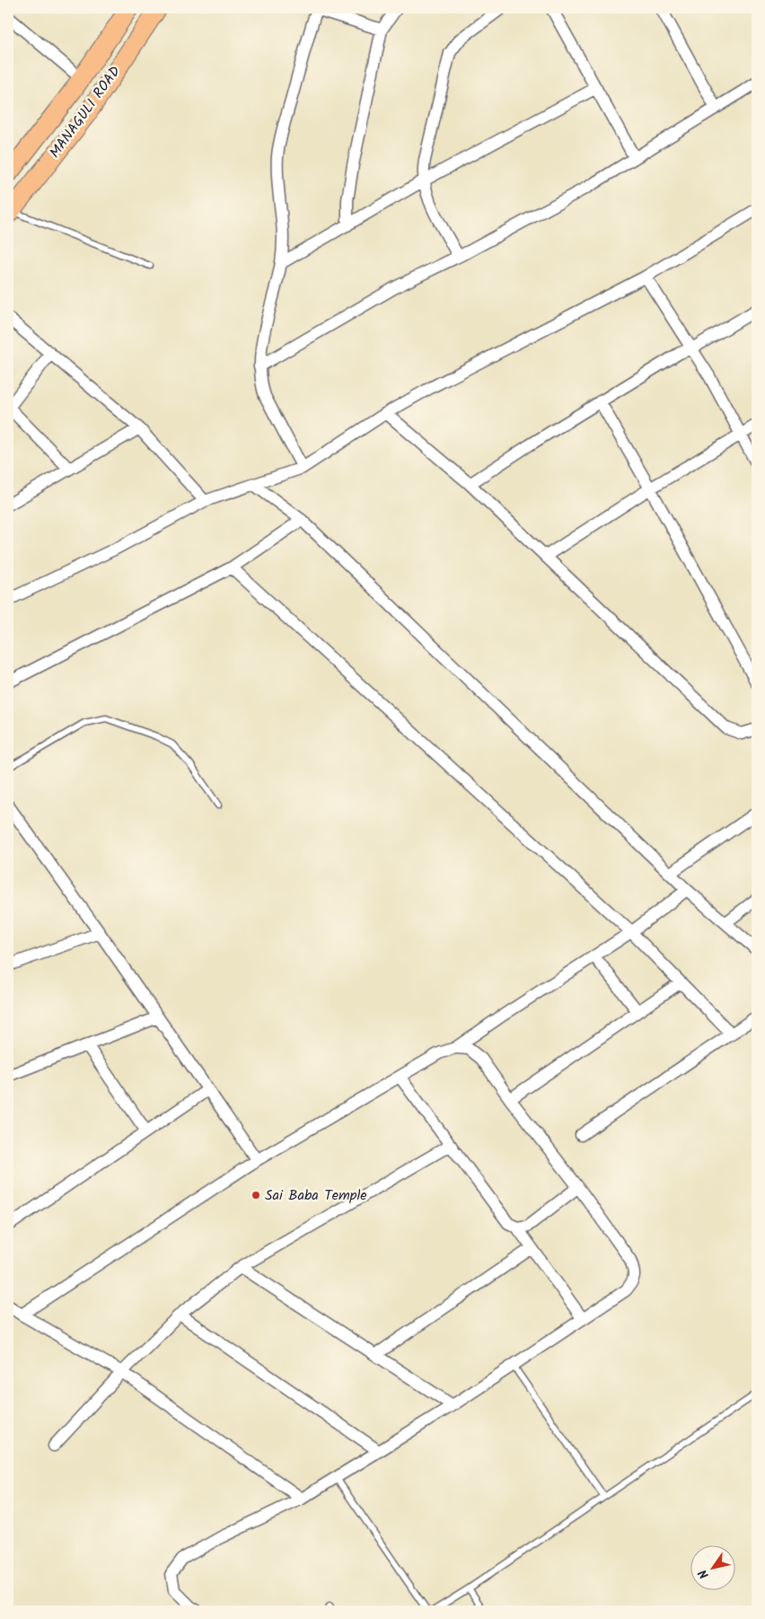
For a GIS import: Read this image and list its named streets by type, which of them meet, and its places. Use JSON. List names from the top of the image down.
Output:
{
  "streets": {
    "main road": ["MANAGULI ROAD"]
  },
  "places": ["Sai Baba Temple"],
  "north": "bottom left"
}
